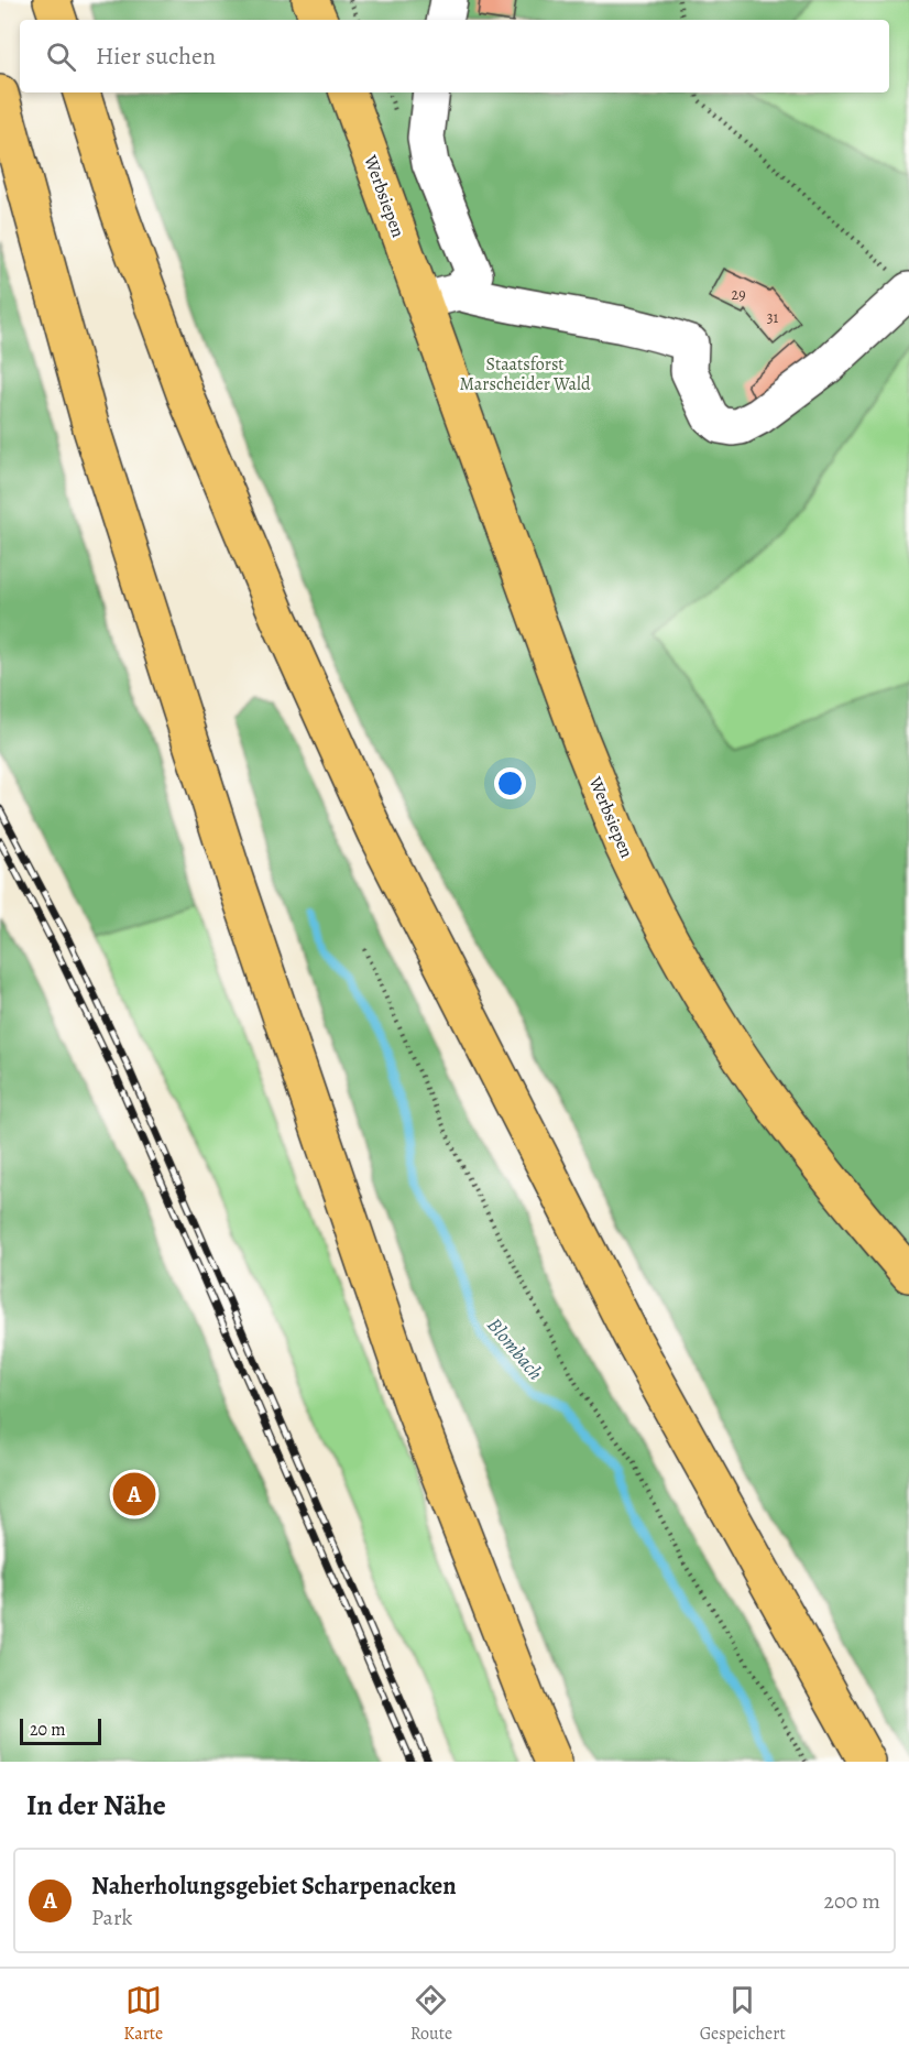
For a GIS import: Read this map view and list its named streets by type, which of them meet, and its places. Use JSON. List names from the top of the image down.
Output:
{
  "streets": {
    "main road": ["Werbsiepen"]
  },
  "water": ["Blombach"],
  "parks": ["Staatsforst Marscheider Wald"],
  "house_numbers": ["29", "31"],
  "scale_bar": "20 m",
  "page": {
    "search": "Hier suchen",
    "pins": "A",
    "scale": "20 m",
    "heading": "In der Nähe",
    "list": [
      {
        "mark": "A",
        "name": "Naherholungsgebiet Scharpenacken",
        "note": "Park",
        "value": "200 m"
      }
    ],
    "nav": ["Karte", "Route", "Gespeichert"]
  }
}
